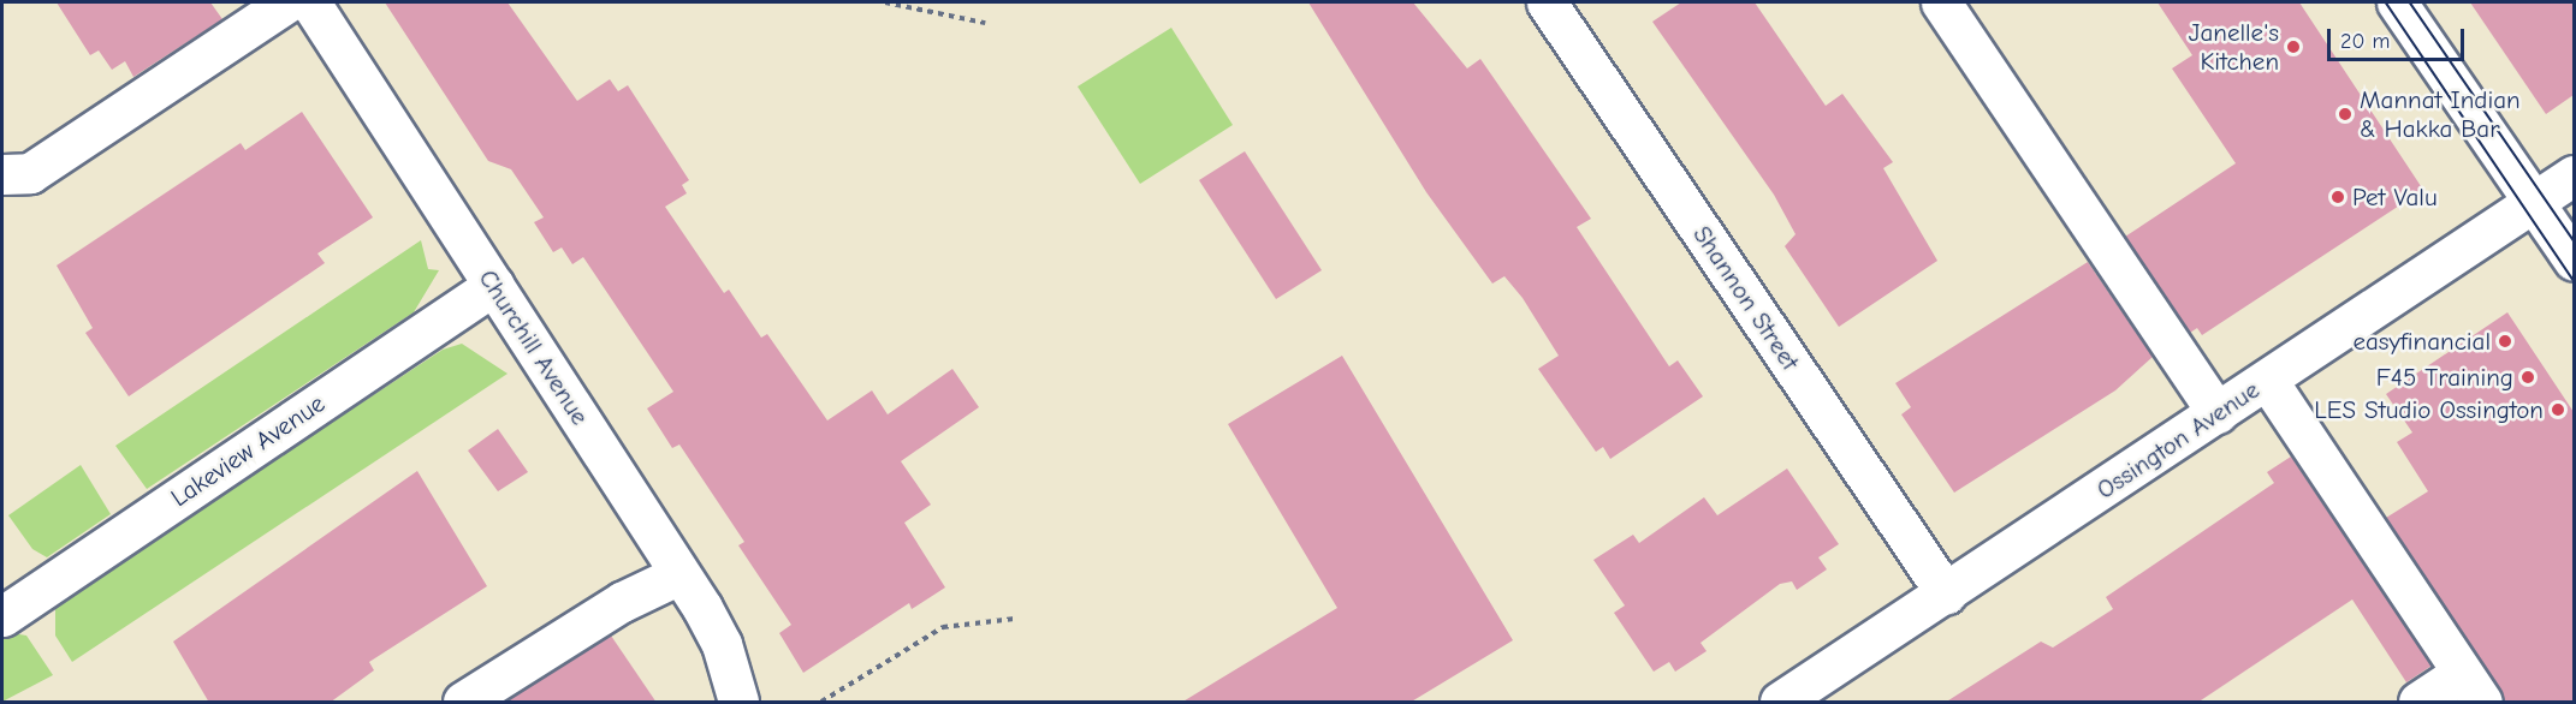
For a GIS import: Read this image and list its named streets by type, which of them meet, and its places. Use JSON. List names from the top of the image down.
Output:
{
  "streets": {
    "street": [
      "Shannon Street",
      "Churchill Avenue",
      "Ossington Avenue",
      "Lakeview Avenue"
    ]
  },
  "crossings": [
    ["Shannon Street", "Ossington Avenue"],
    ["Churchill Avenue", "Lakeview Avenue"]
  ],
  "places": [
    "Janelle's Kitchen",
    "Mannat Indian & Hakka Bar",
    "Pet Valu",
    "easyfinancial",
    "F45 Training",
    "LES Studio Ossington"
  ],
  "scale_bar": "20 m"
}
